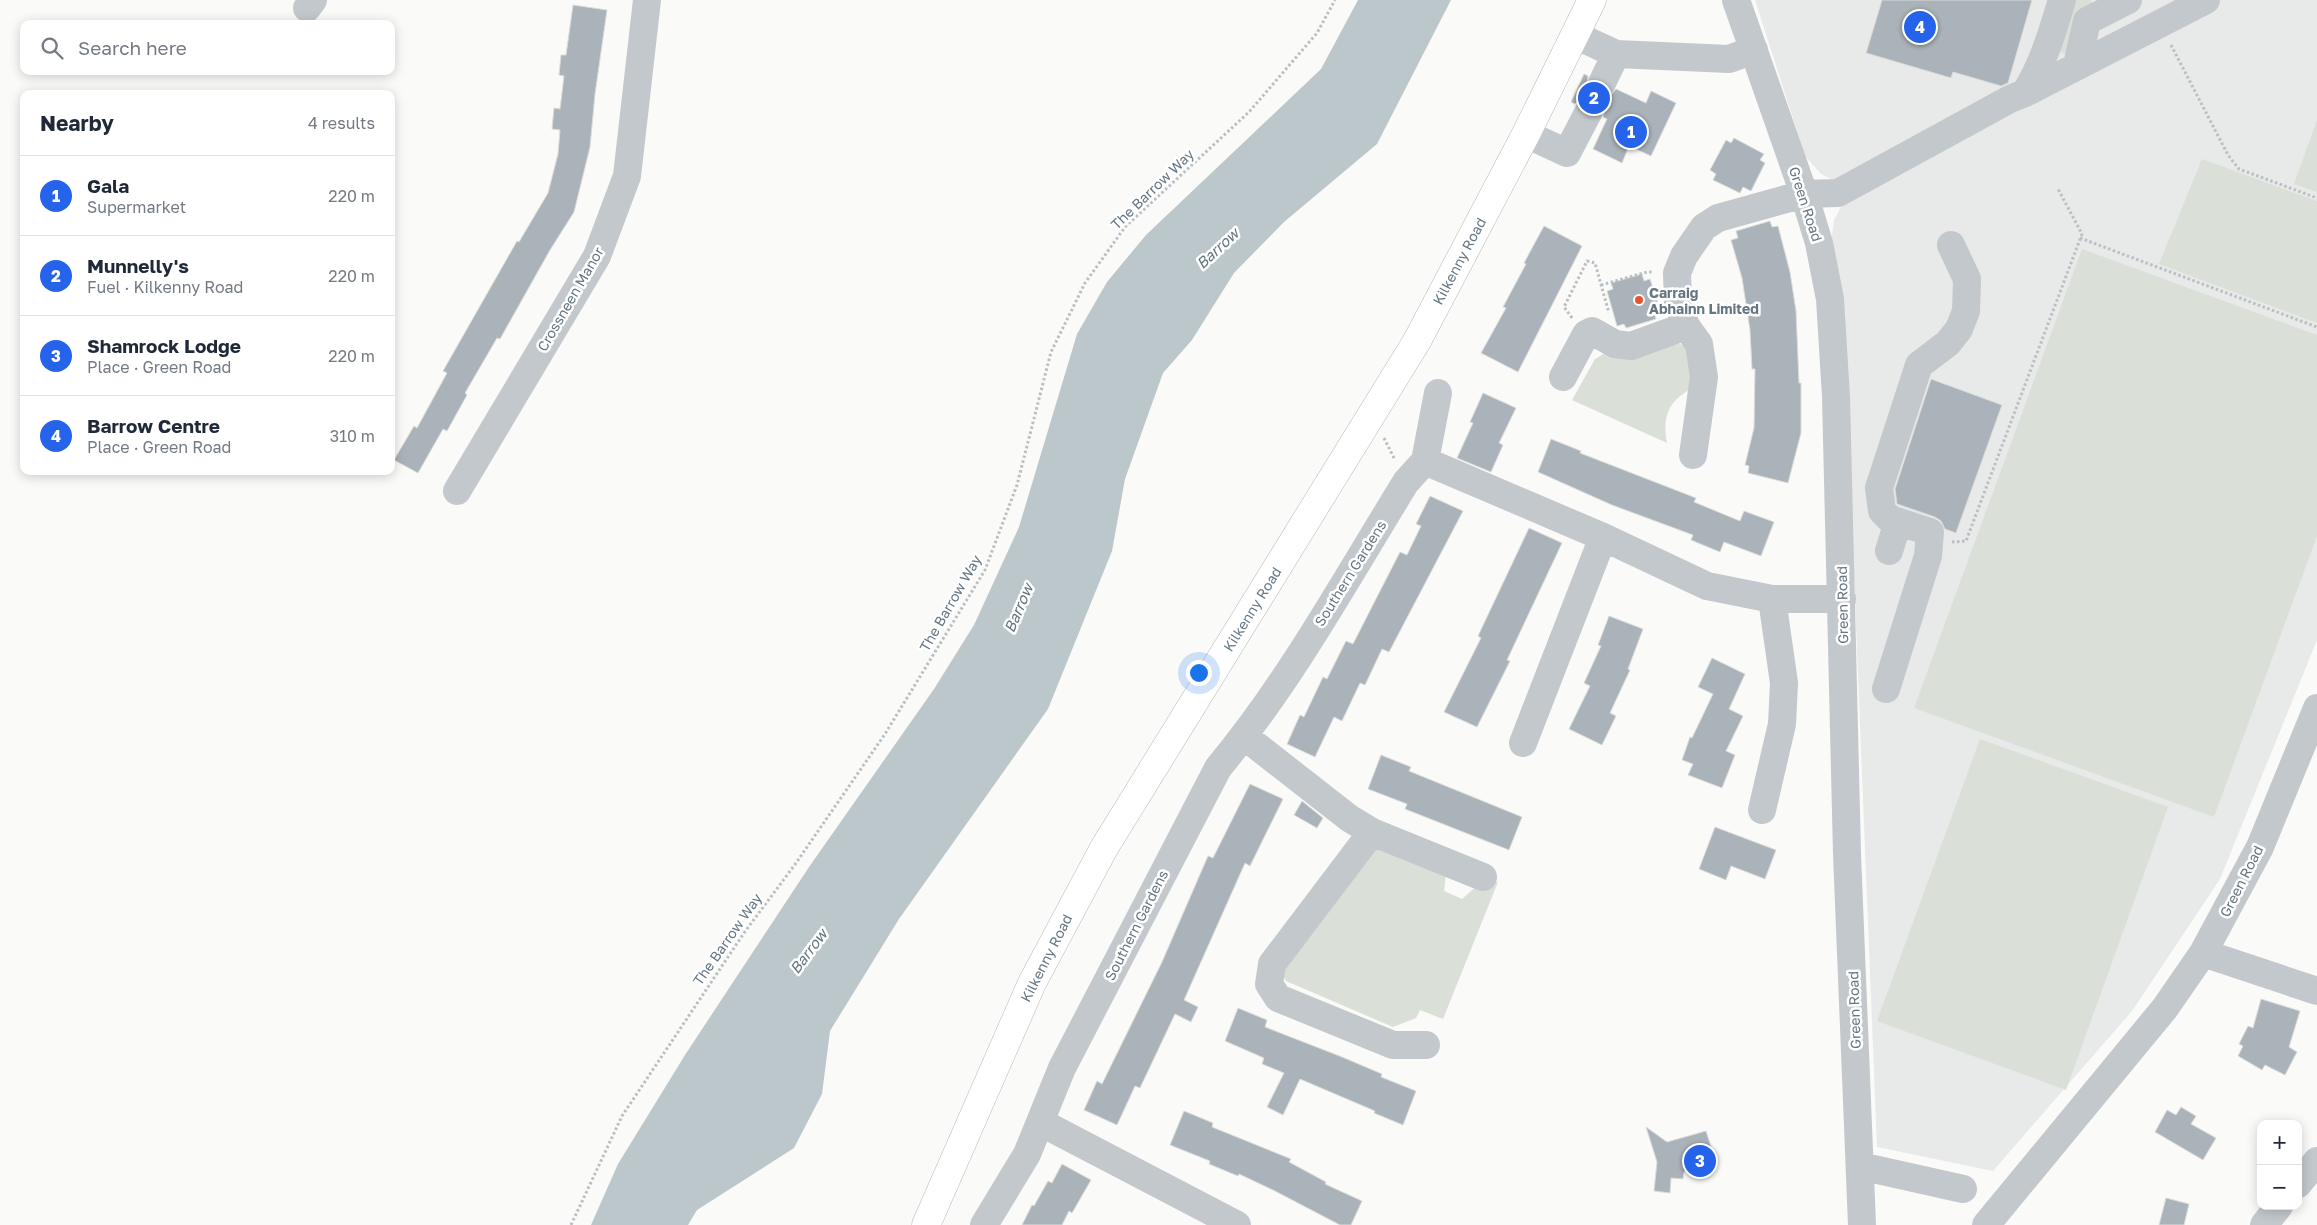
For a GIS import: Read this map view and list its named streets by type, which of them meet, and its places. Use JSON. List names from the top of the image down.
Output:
{
  "streets": {
    "main road": ["Kilkenny Road"],
    "street": ["Green Road", "Crossneen Manor", "Southern Gardens"],
    "path": ["The Barrow Way"]
  },
  "water": ["Barrow"],
  "places": ["Carraig Abhainn Limited"],
  "page": {
    "pins": [
      "4",
      "2",
      "1",
      "3"
    ],
    "search": "Search here",
    "heading": ["Nearby", "4 results"],
    "list": [
      {
        "mark": "1",
        "name": "Gala",
        "note": "Supermarket",
        "value": "220 m"
      },
      {
        "mark": "2",
        "name": "Munnelly's",
        "note": "Fuel · Kilkenny Road",
        "value": "220 m"
      },
      {
        "mark": "3",
        "name": "Shamrock Lodge",
        "note": "Place · Green Road",
        "value": "220 m"
      },
      {
        "mark": "4",
        "name": "Barrow Centre",
        "note": "Place · Green Road",
        "value": "310 m"
      }
    ],
    "map_buttons": ["+", "−"]
  }
}
